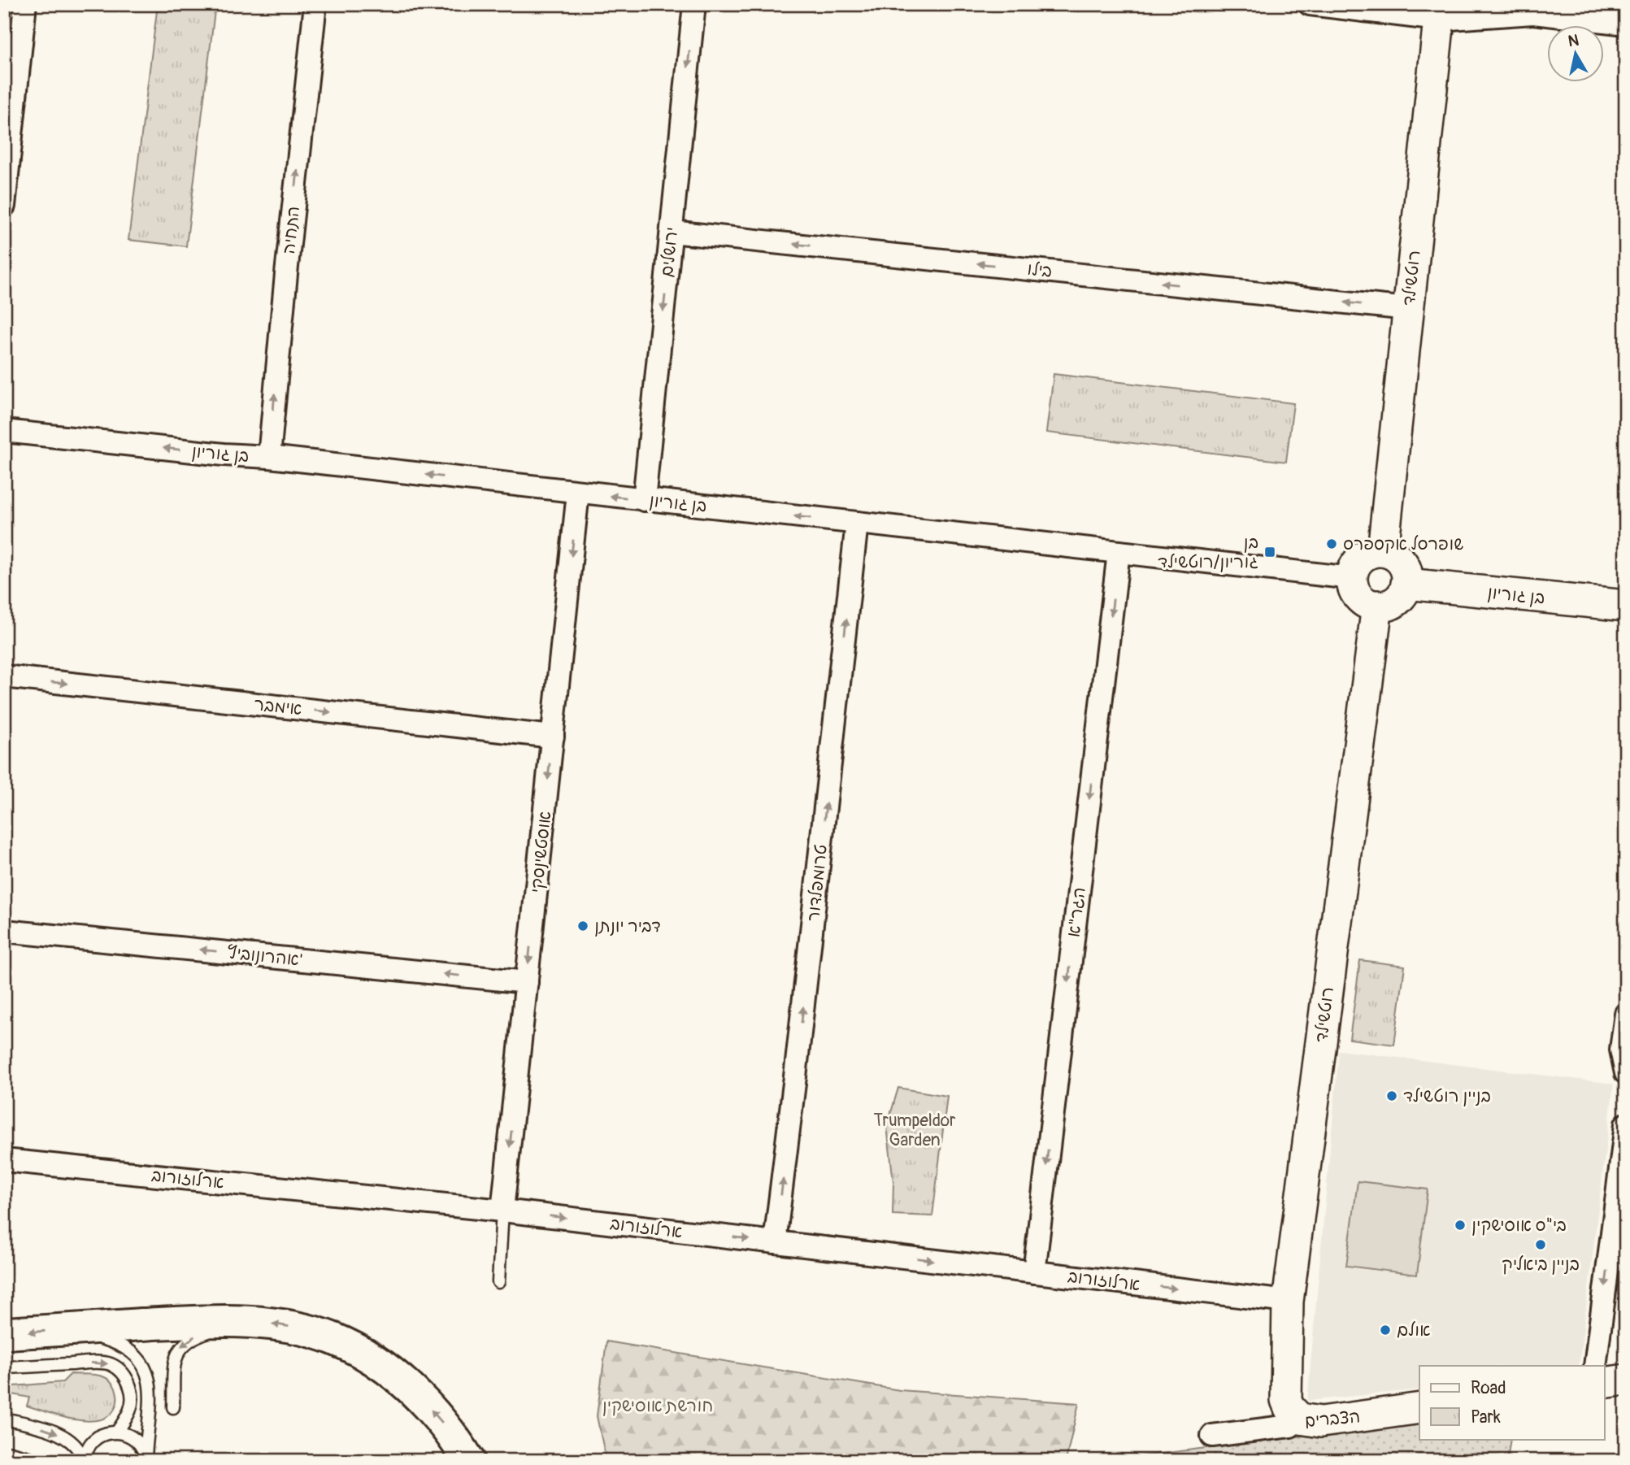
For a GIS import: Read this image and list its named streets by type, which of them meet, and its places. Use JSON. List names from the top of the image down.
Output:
{
  "streets": {
    "street": [
      "התחיה",
      "ירושלים",
      "בילו",
      "רוטשילד",
      "בן גוריון",
      "אימבר",
      "אוסטשינסקי",
      "טרומפלדור",
      "הגר\"א",
      "אהרונוביץ'",
      "ארלוזורוב",
      "הצברים"
    ]
  },
  "crossings": [
    ["התחיה", "בן גוריון"],
    ["ירושלים", "בילו"],
    ["ירושלים", "בן גוריון"],
    ["בילו", "רוטשילד"],
    ["רוטשילד", "בן גוריון"],
    ["רוטשילד", "ארלוזורוב"],
    ["רוטשילד", "הצברים"],
    ["בן גוריון", "אוסטשינסקי"],
    ["בן גוריון", "טרומפלדור"],
    ["בן גוריון", "הגר\"א"],
    ["אימבר", "אוסטשינסקי"],
    ["אוסטשינסקי", "אהרונוביץ'"],
    ["אוסטשינסקי", "ארלוזורוב"],
    ["טרומפלדור", "ארלוזורוב"],
    ["הגר\"א", "ארלוזורוב"]
  ],
  "one_way": [
    "התחיה",
    "ירושלים",
    "בילו",
    "בן גוריון",
    "אימבר",
    "אוסטשינסקי",
    "טרומפלדור",
    "הגר\"א",
    "אהרונוביץ'",
    "ארלוזורוב"
  ],
  "parks": ["Trumpeldor Garden", "חורשת אוסישקין"],
  "places": {
    "other": [
      "שופרסל אקספרס",
      "דביר יונתן",
      "בניין רוטשילד",
      "בי\"ס אוסישקין",
      "בניין ביאליק",
      "אולם"
    ],
    "transit": ["בן גוריון/רוטשילד"]
  },
  "legend": ["Road", "Park"],
  "north": "top"
}
